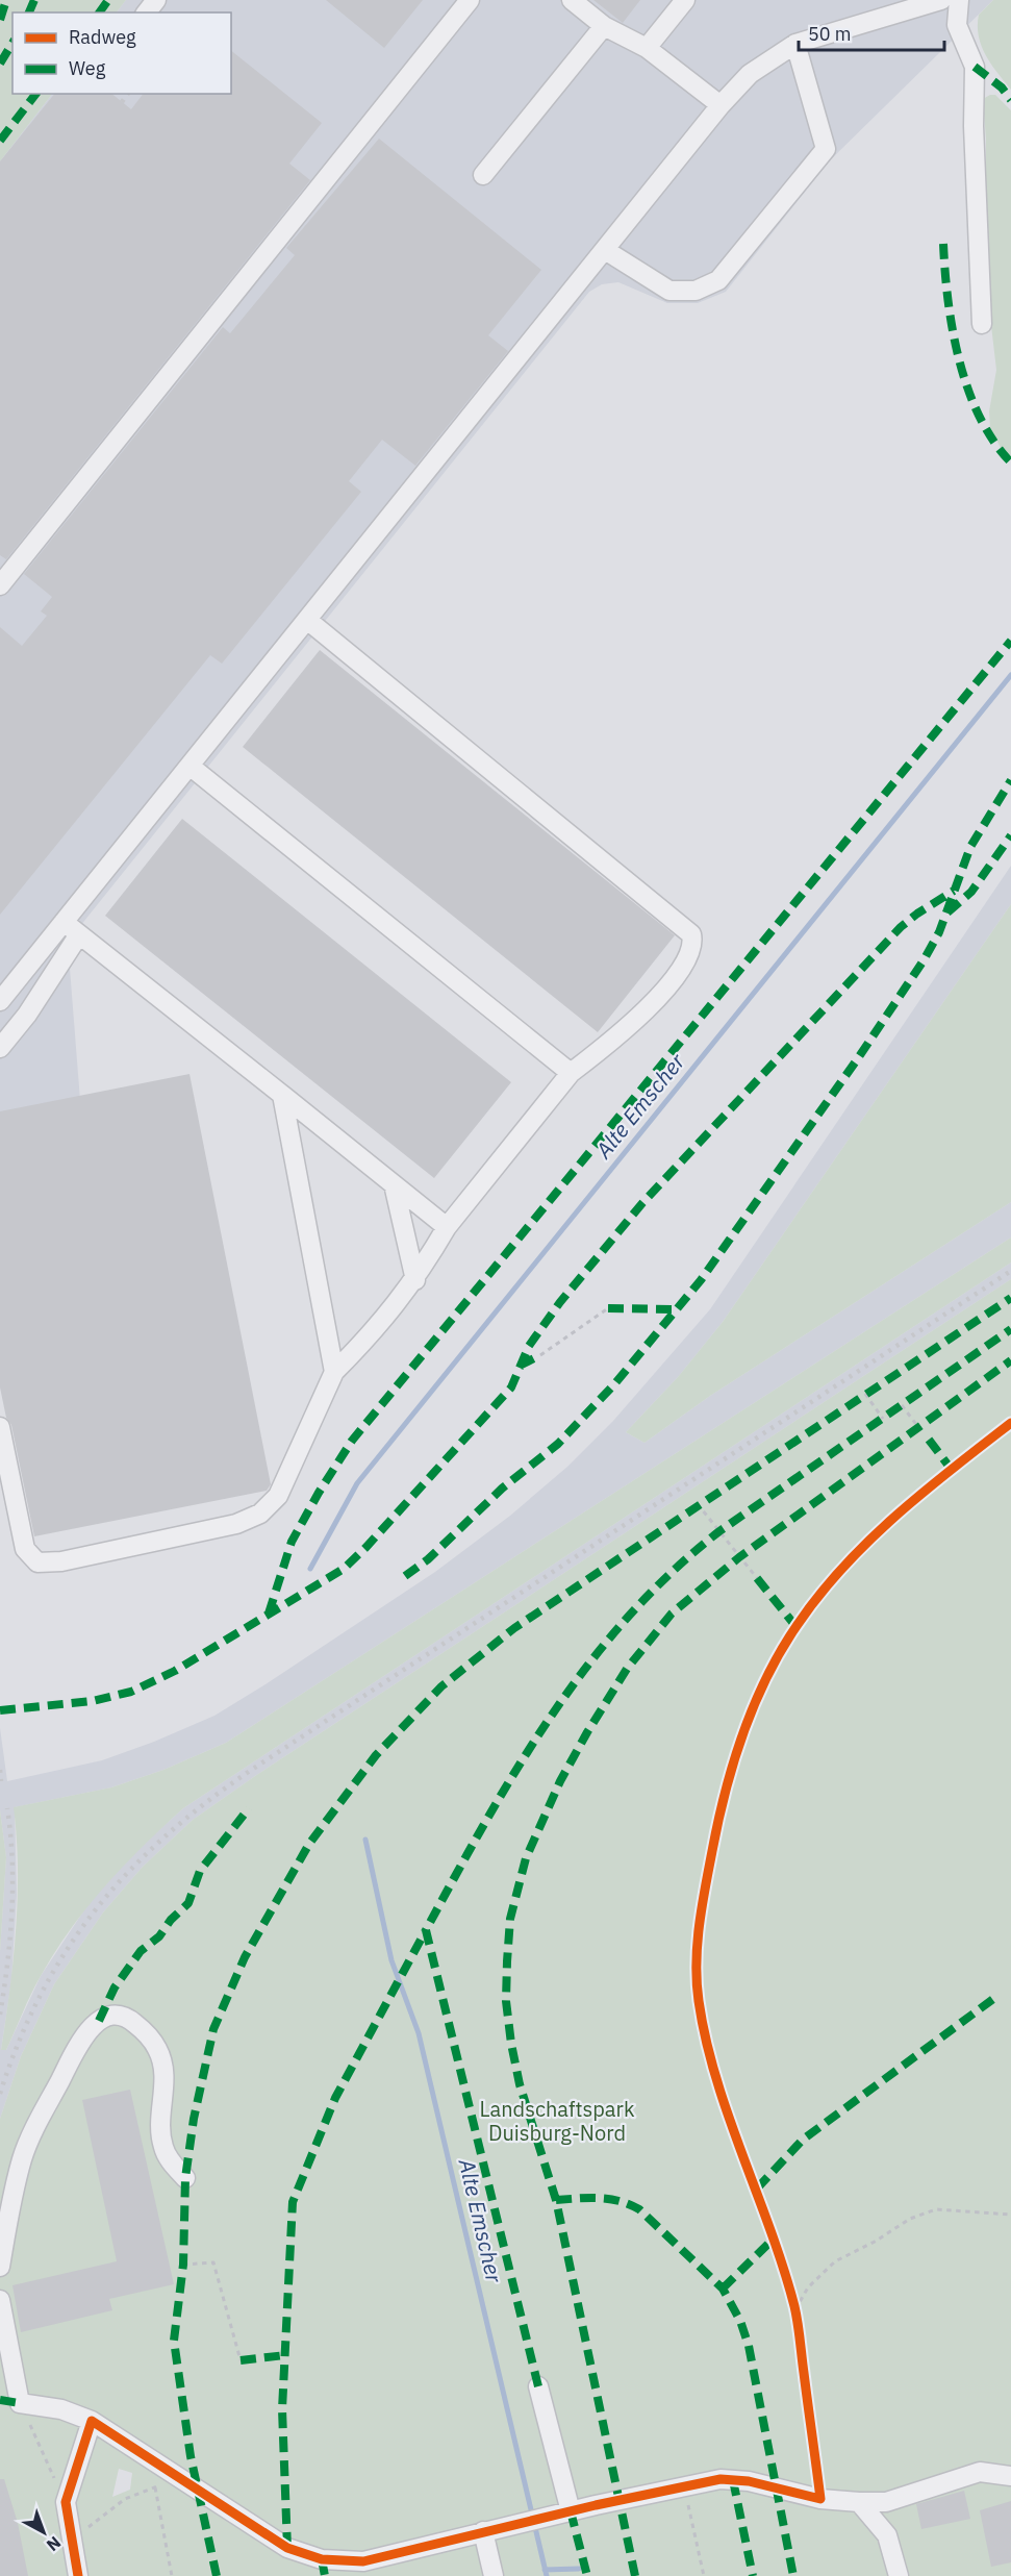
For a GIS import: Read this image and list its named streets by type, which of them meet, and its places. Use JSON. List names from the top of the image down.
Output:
{
  "water": ["Alte Emscher"],
  "parks": ["Landschaftspark Duisburg-Nord"],
  "legend": ["Radweg", "Weg"],
  "scale_bar": "50 m",
  "north": "bottom right"
}
